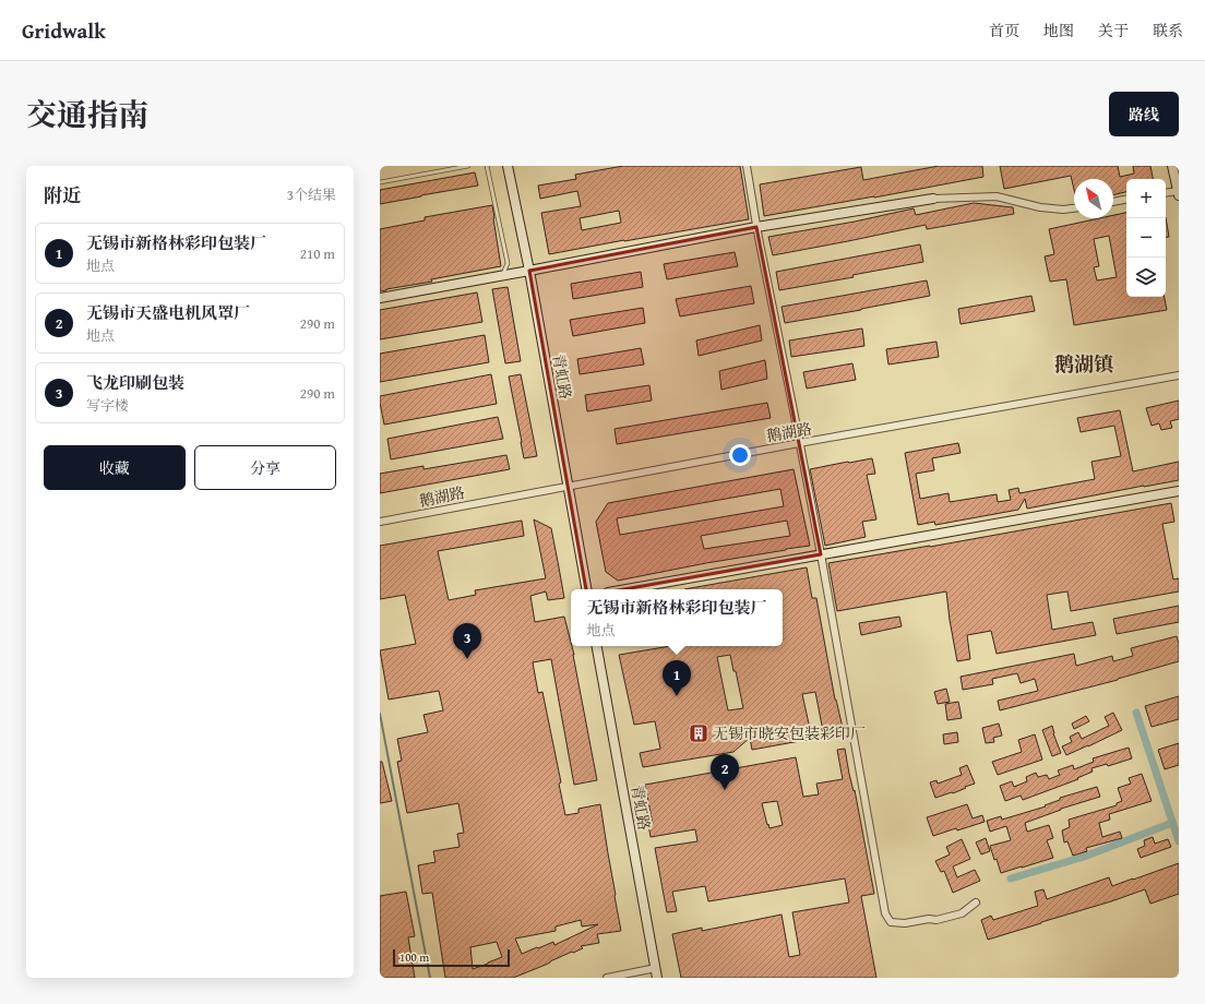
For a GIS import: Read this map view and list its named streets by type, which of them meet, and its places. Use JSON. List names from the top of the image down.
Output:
{
  "streets": {
    "street": ["青虹路", "鹅湖路"]
  },
  "crossings": [
    ["青虹路", "鹅湖路"]
  ],
  "districts": ["鹅湖镇"],
  "places": {
    "building": ["无锡市晓安包装彩印厂"]
  },
  "scale_bar": "100 m",
  "north": "top left",
  "page": {
    "header": "Gridwalk",
    "nav": [
      "首页",
      "地图",
      "关于",
      "联系"
    ],
    "title": "交通指南",
    "buttons": [
      "路线",
      ["收藏", "分享"]
    ],
    "heading": ["附近", "3个结果"],
    "map_buttons": ["+", "−"],
    "list": [
      {
        "mark": "1",
        "name": "无锡市新格林彩印包装厂",
        "note": "地点",
        "value": "210 m"
      },
      {
        "mark": "2",
        "name": "无锡市天盛电机风罩厂",
        "note": "地点",
        "value": "290 m"
      },
      {
        "mark": "3",
        "name": "飞龙印刷包装",
        "note": "写字楼",
        "value": "290 m"
      }
    ],
    "popup": ["无锡市新格林彩印包装厂", "地点"],
    "pins": ["3", "1", "2"],
    "scale": "100 m"
  }
}
